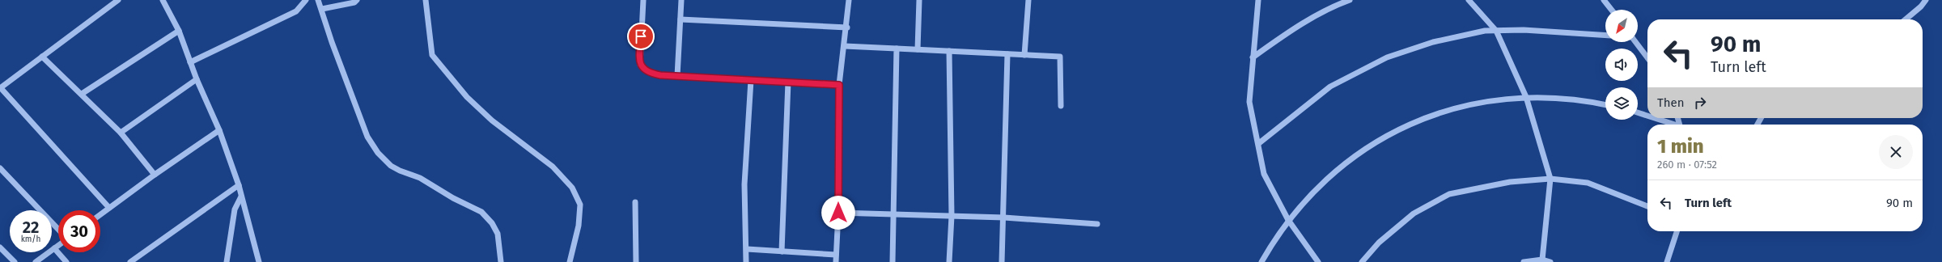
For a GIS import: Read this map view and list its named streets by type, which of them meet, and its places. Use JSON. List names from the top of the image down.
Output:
{
  "north": "bottom left",
  "page": {
    "turn": ["90 m", "Turn left"],
    "then": "Then",
    "heading": ["1 min", "260 m · 07:52"],
    "list": [
      {
        "name": "Turn left",
        "value": "90 m"
      }
    ],
    "speed": "22 km/h",
    "limit": "30"
  }
}
